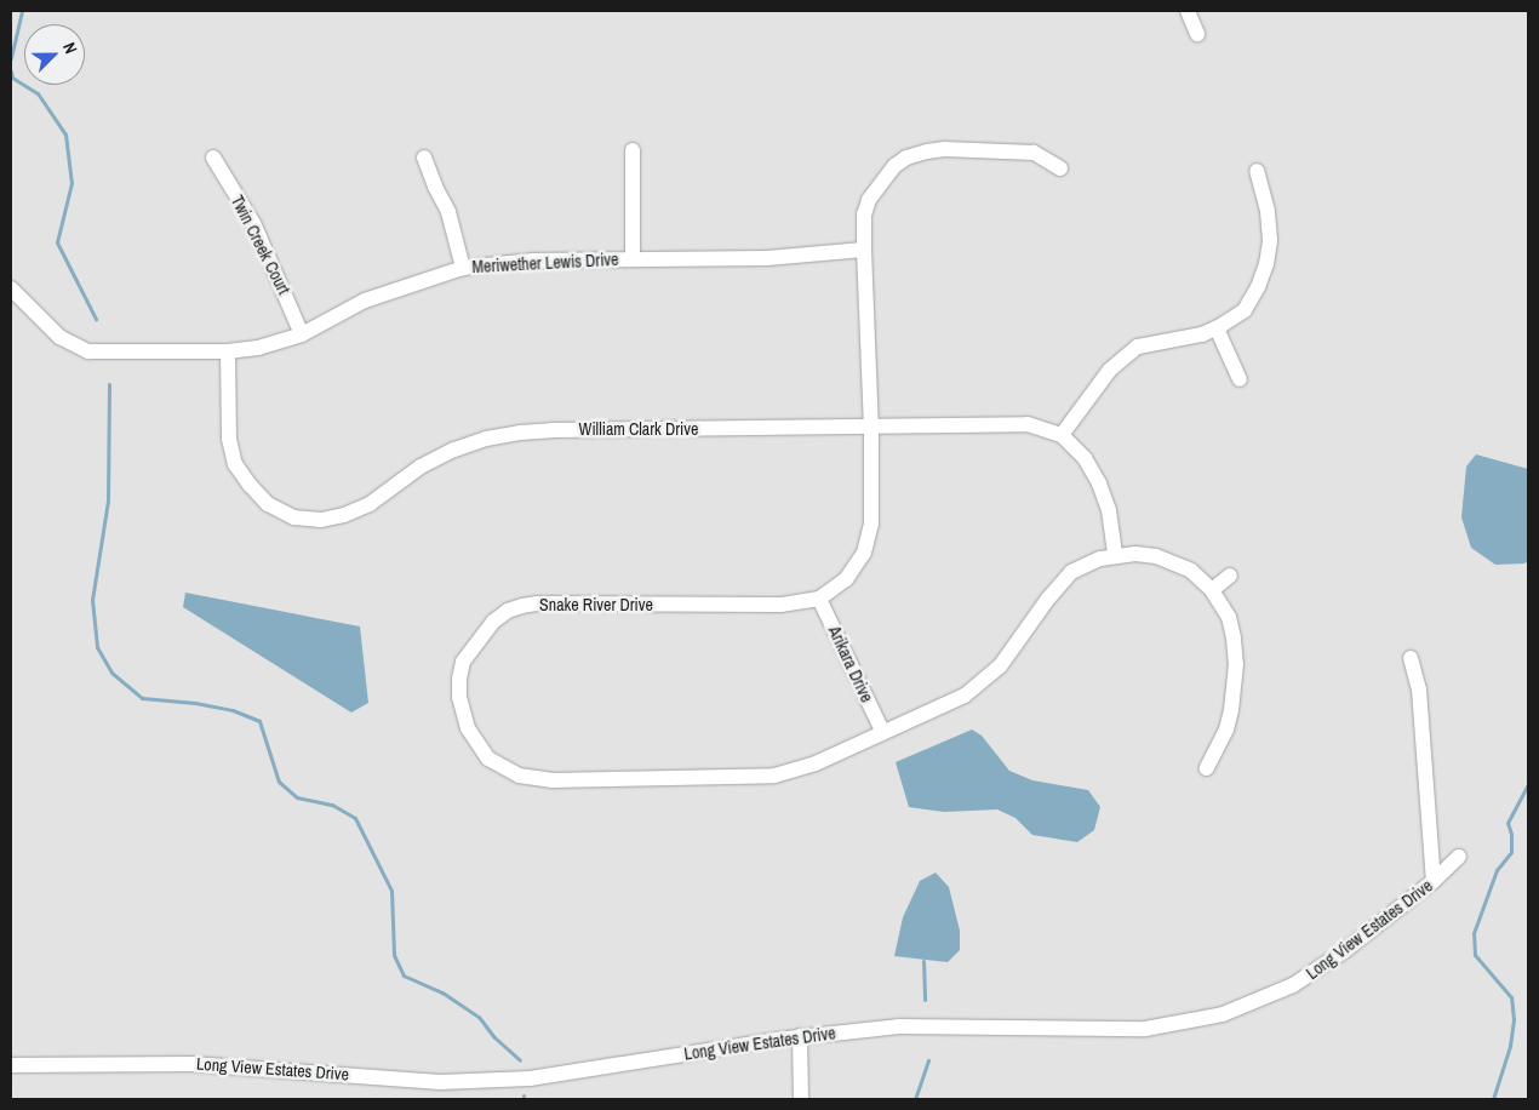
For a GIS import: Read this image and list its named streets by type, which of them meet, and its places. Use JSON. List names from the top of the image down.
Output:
{
  "streets": {
    "street": [
      "Twin Creek Court",
      "Meriwether Lewis Drive",
      "William Clark Drive",
      "Snake River Drive",
      "Arikara Drive",
      "Long View Estates Drive"
    ]
  },
  "crossings": [
    ["Twin Creek Court", "Meriwether Lewis Drive"],
    ["Meriwether Lewis Drive", "William Clark Drive"],
    ["Meriwether Lewis Drive", "Snake River Drive"],
    ["William Clark Drive", "Snake River Drive"],
    ["Snake River Drive", "Arikara Drive"]
  ],
  "north": "top right"
}
